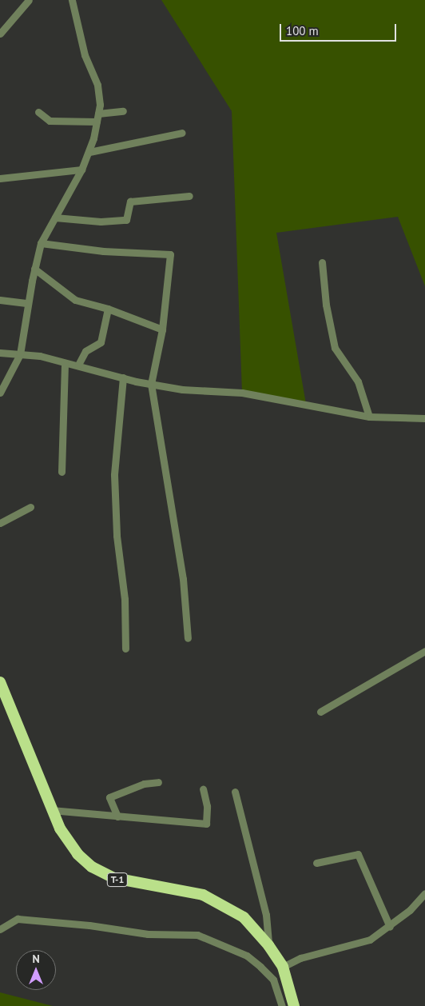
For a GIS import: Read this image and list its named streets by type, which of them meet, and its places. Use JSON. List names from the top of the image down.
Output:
{
  "streets": {
    "highway": ["T-1"]
  },
  "scale_bar": "100 m",
  "north": "top"
}
